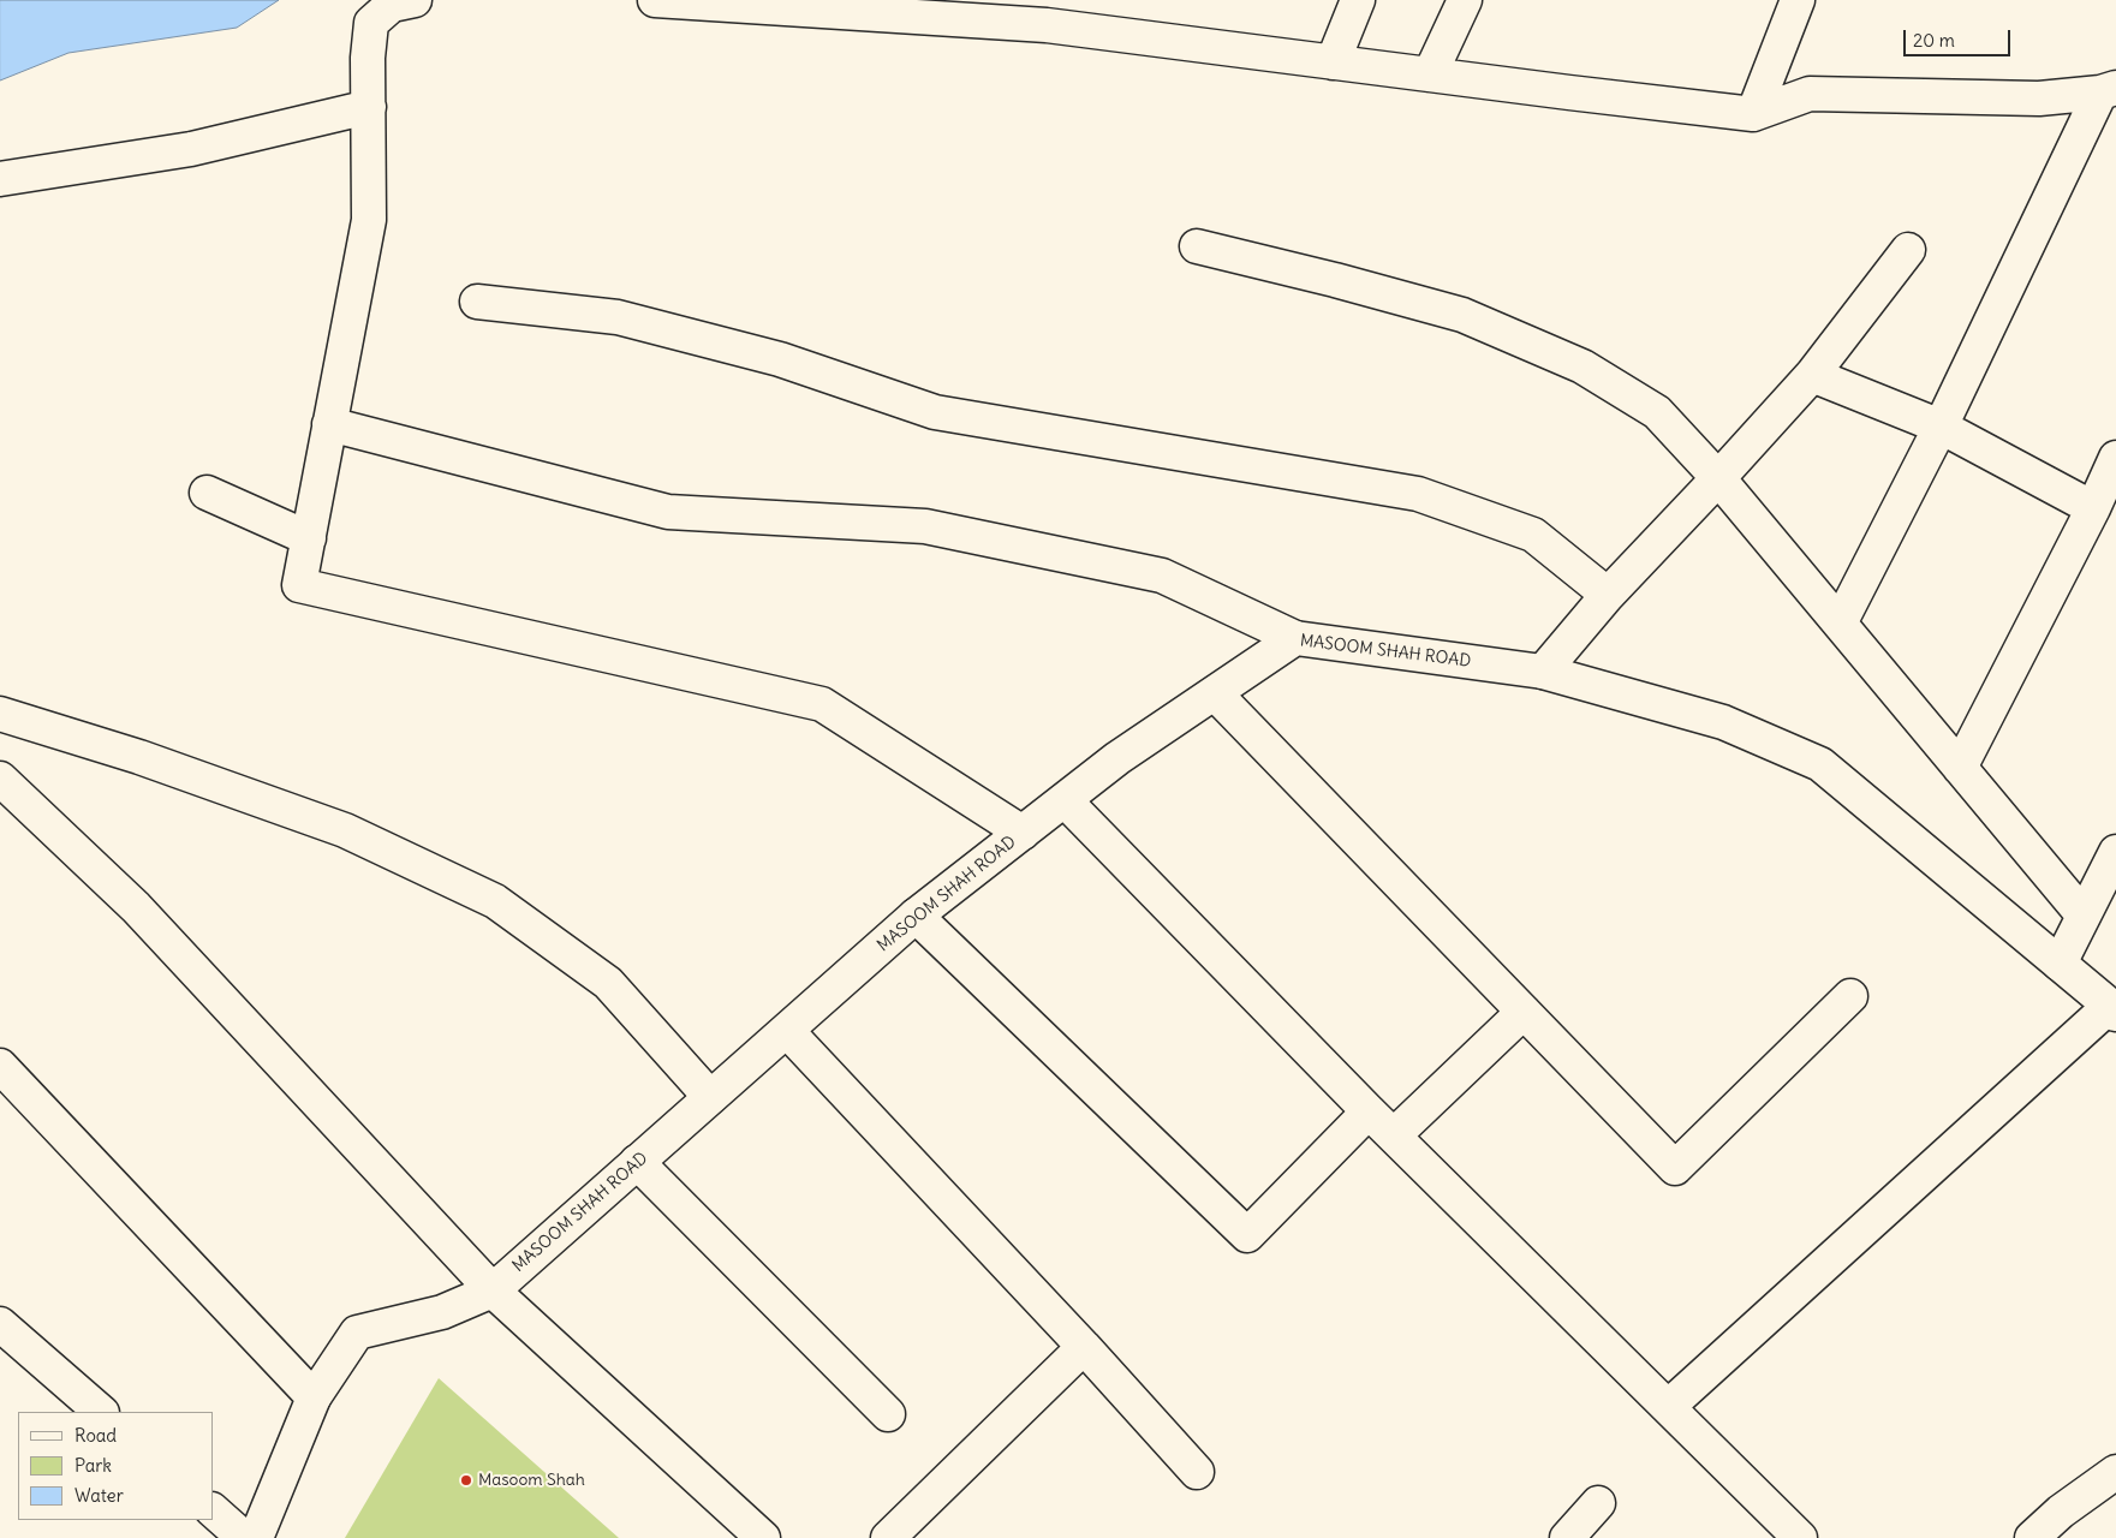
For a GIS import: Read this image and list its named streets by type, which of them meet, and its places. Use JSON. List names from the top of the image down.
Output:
{
  "streets": {
    "street": ["MASOOM SHAH ROAD"]
  },
  "places": ["Masoom Shah"],
  "legend": ["Road", "Park", "Water"],
  "scale_bar": "20 m"
}
